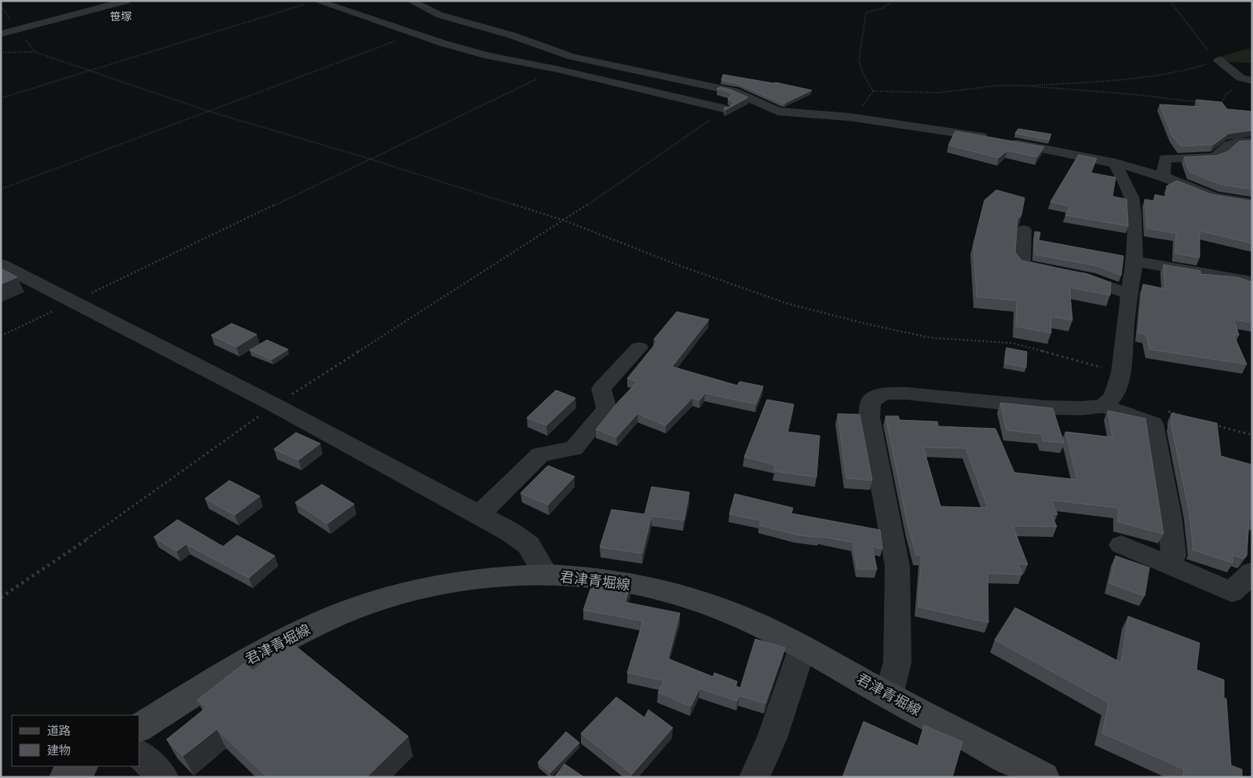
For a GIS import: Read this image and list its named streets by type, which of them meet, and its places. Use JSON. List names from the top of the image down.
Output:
{
  "streets": {
    "main road": ["君津青堀線"]
  },
  "districts": ["笹塚"],
  "legend": ["道路", "建物"]
}
